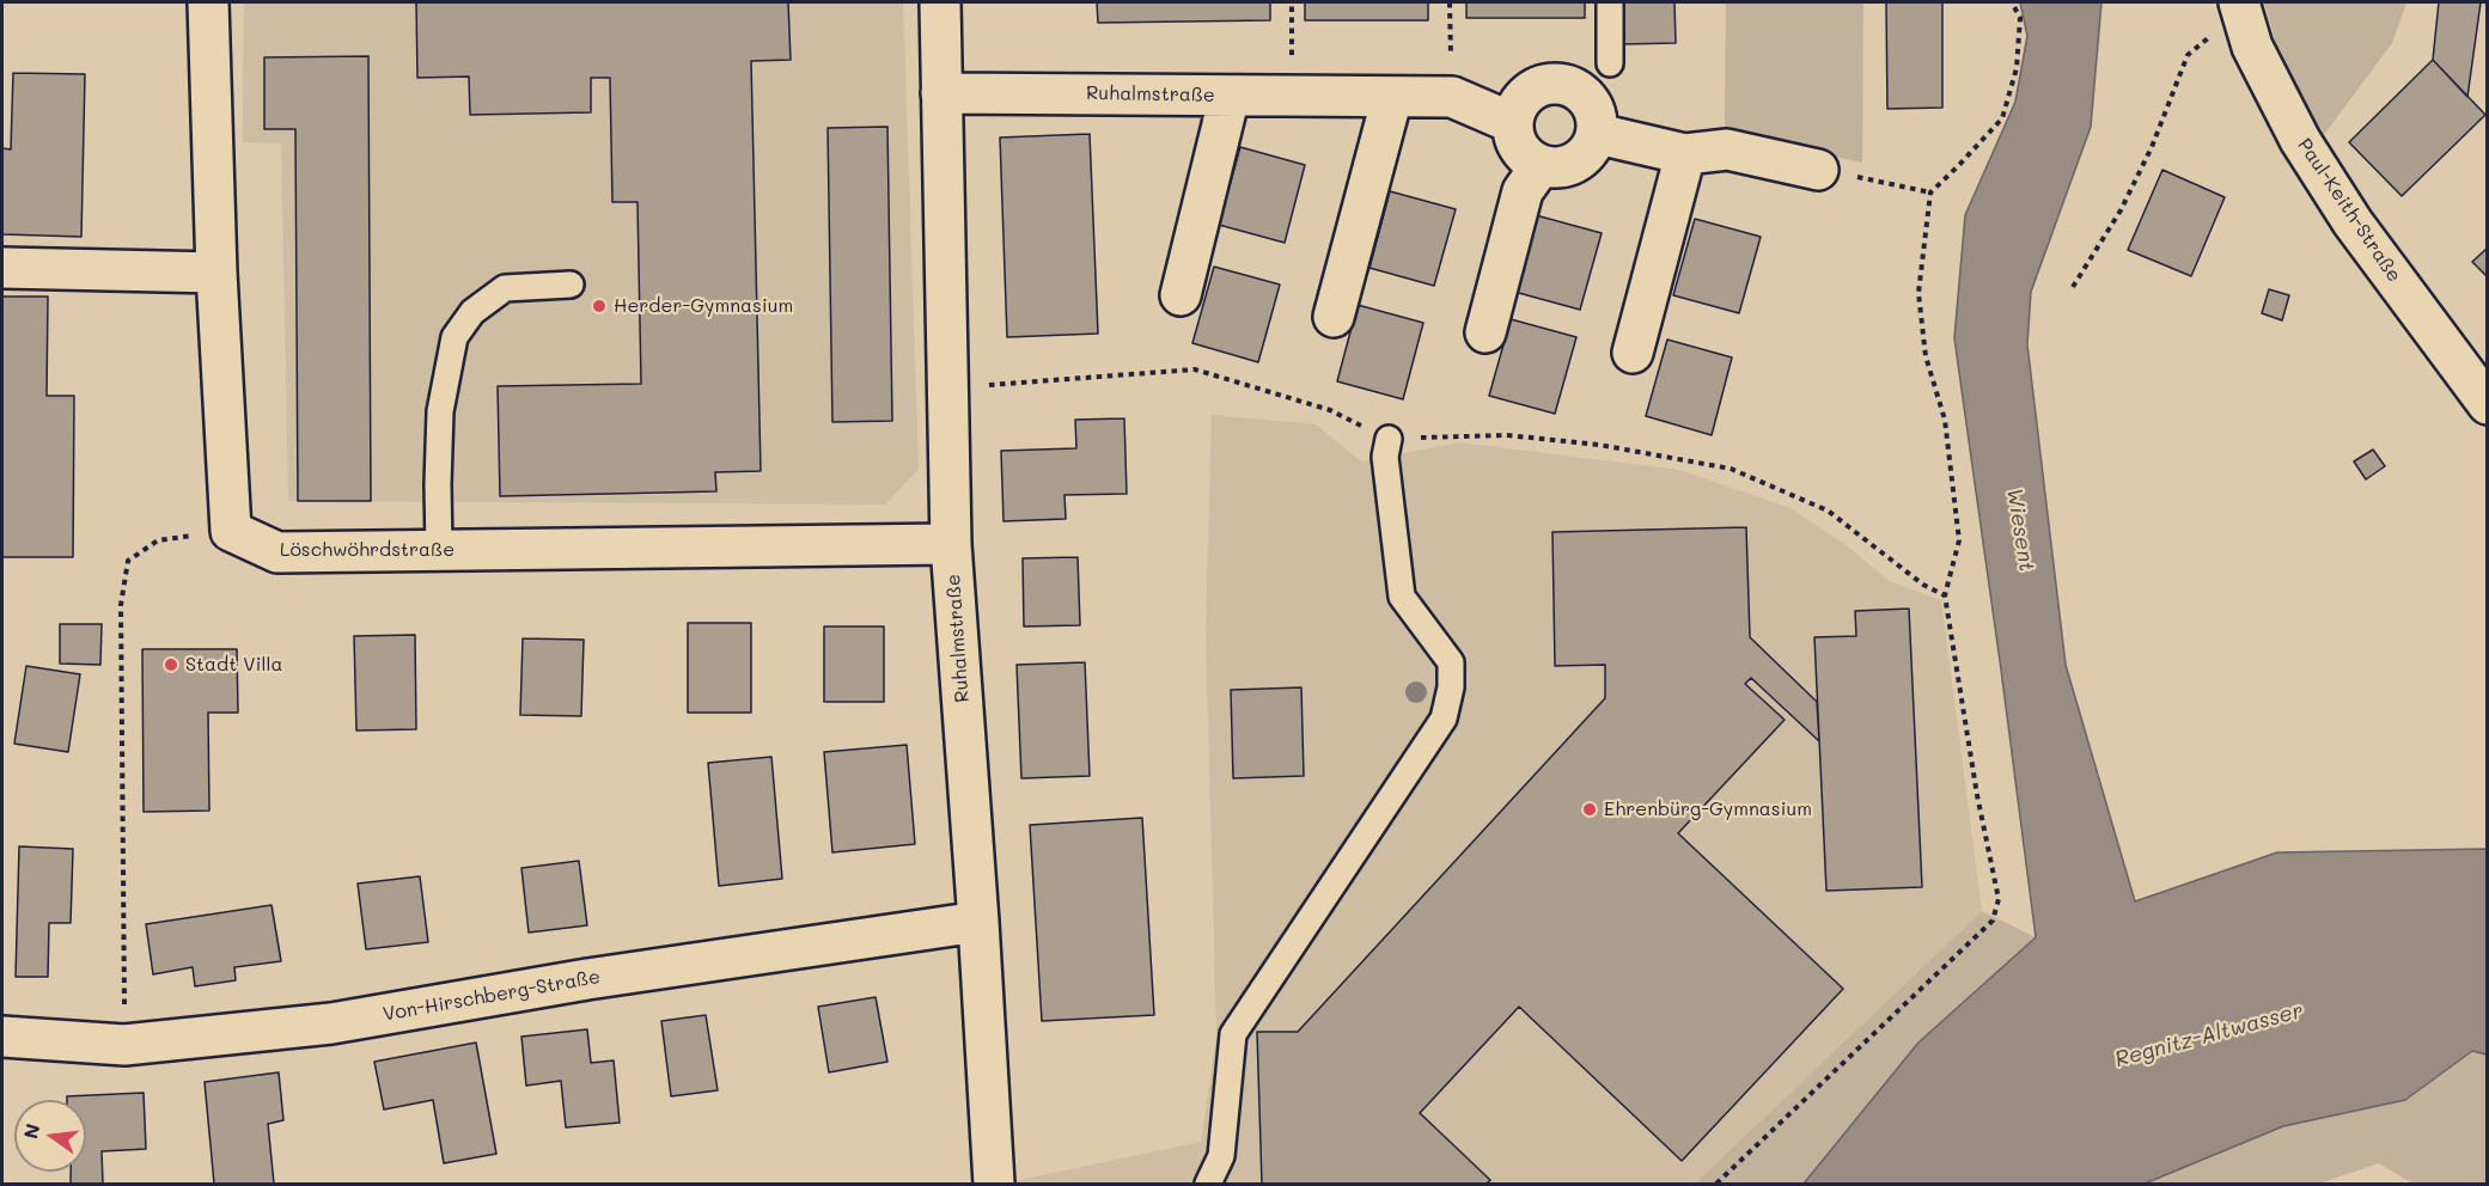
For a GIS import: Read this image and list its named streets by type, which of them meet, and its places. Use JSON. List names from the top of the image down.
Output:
{
  "streets": {
    "street": [
      "Ruhalmstraße",
      "Paul-Keith-Straße",
      "Löschwöhrdstraße",
      "Von-Hirschberg-Straße"
    ]
  },
  "crossings": [
    ["Ruhalmstraße", "Löschwöhrdstraße"],
    ["Ruhalmstraße", "Von-Hirschberg-Straße"]
  ],
  "water": ["Wiesent", "Regnitz-Altwasser"],
  "places": ["Herder-Gymnasium", "Stadt Villa", "Ehrenbürg-Gymnasium"],
  "north": "left"
}
